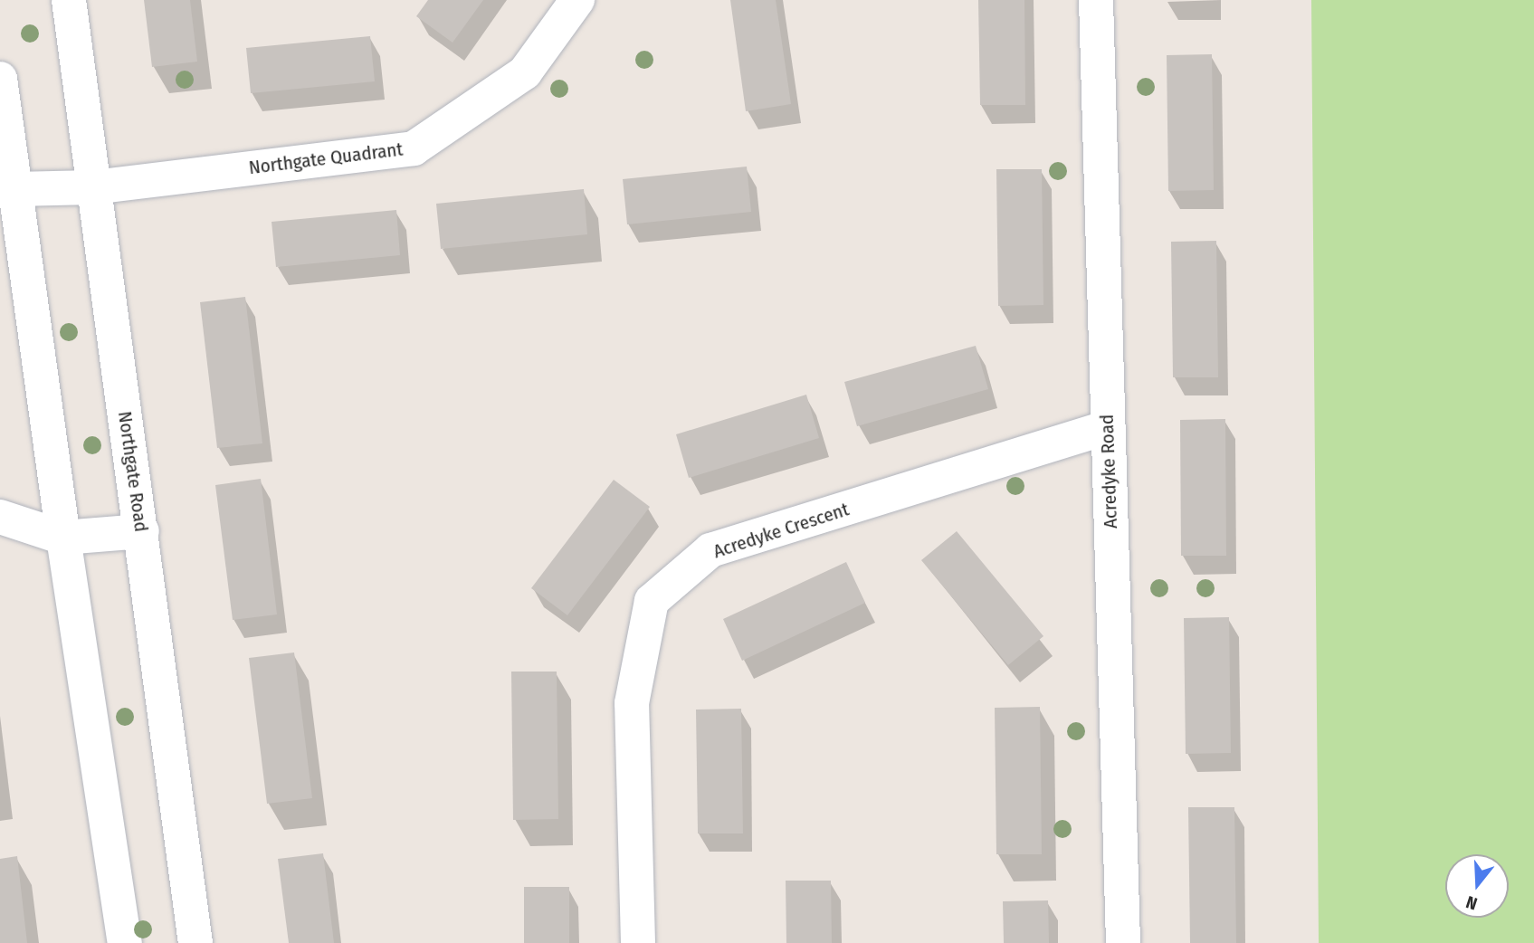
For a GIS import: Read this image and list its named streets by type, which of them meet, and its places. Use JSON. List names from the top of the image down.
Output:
{
  "streets": {
    "street": [
      "Northgate Quadrant",
      "Northgate Road",
      "Acredyke Road",
      "Acredyke Crescent"
    ]
  },
  "crossings": [
    ["Northgate Quadrant", "Northgate Road"],
    ["Acredyke Road", "Acredyke Crescent"]
  ],
  "north": "bottom"
}
